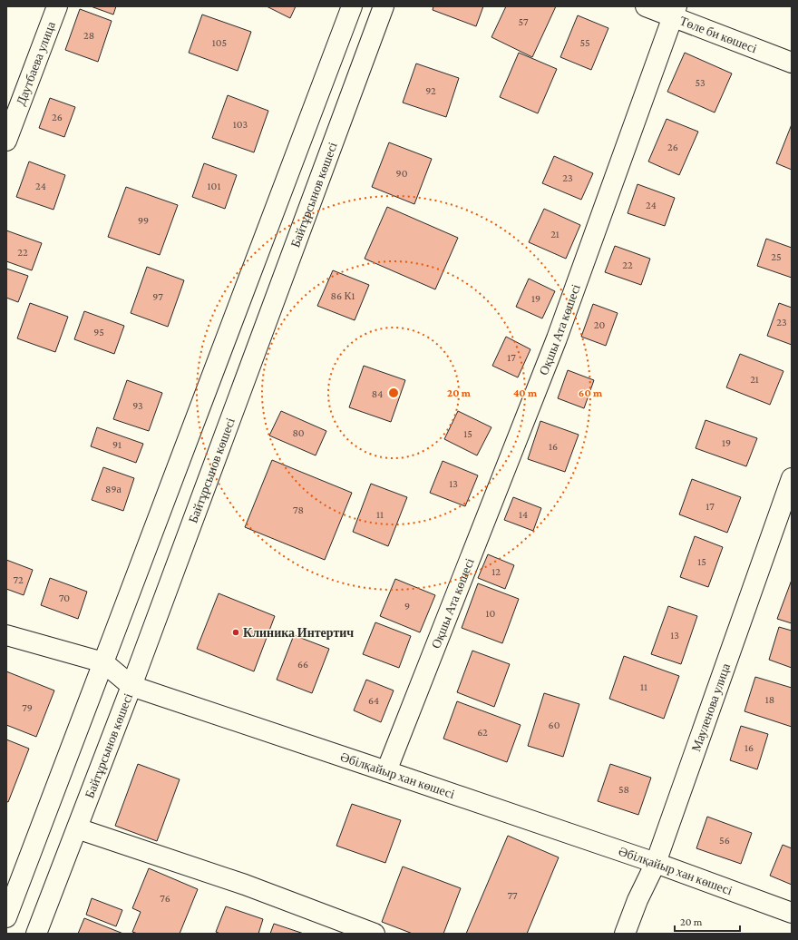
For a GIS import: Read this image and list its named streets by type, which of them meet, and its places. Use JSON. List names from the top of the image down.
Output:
{
  "streets": {
    "street": [
      "Төле би көшесі",
      "Даутбаева улица",
      "Байтұрсынов көшесі",
      "Оқшы Ата көшесі",
      "Мауленова улица",
      "Әбілқайыр хан көшесі"
    ]
  },
  "crossings": [
    ["Төле би көшесі", "Оқшы Ата көшесі"],
    ["Байтұрсынов көшесі", "Әбілқайыр хан көшесі"],
    ["Оқшы Ата көшесі", "Әбілқайыр хан көшесі"],
    ["Мауленова улица", "Әбілқайыр хан көшесі"]
  ],
  "places": ["Клиника Интертич"],
  "house_numbers": [
    "57",
    "28",
    "105",
    "55",
    "53",
    "92",
    "26",
    "103",
    "26",
    "90",
    "23",
    "24",
    "101",
    "24",
    "99",
    "21",
    "22",
    "25",
    "22",
    "86 К1",
    "97",
    "19",
    "23",
    "20",
    "95",
    "17",
    "21",
    "84",
    "93",
    "80",
    "15",
    "19",
    "91",
    "16",
    "13",
    "89а",
    "17",
    "78",
    "11",
    "14",
    "15",
    "12",
    "72",
    "70",
    "9",
    "10",
    "13",
    "66",
    "11",
    "18",
    "64",
    "79",
    "60",
    "62",
    "16",
    "58",
    "56",
    "77",
    "76"
  ],
  "scale_bar": "20 m",
  "rings": ["20 m", "40 m", "60 m"]
}
